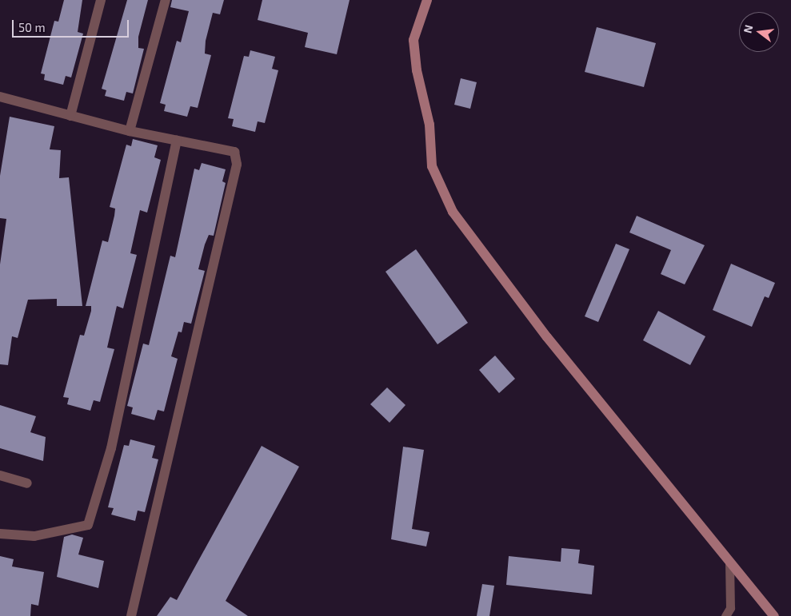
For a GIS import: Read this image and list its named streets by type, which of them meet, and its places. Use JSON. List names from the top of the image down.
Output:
{
  "scale_bar": "50 m",
  "north": "left"
}
